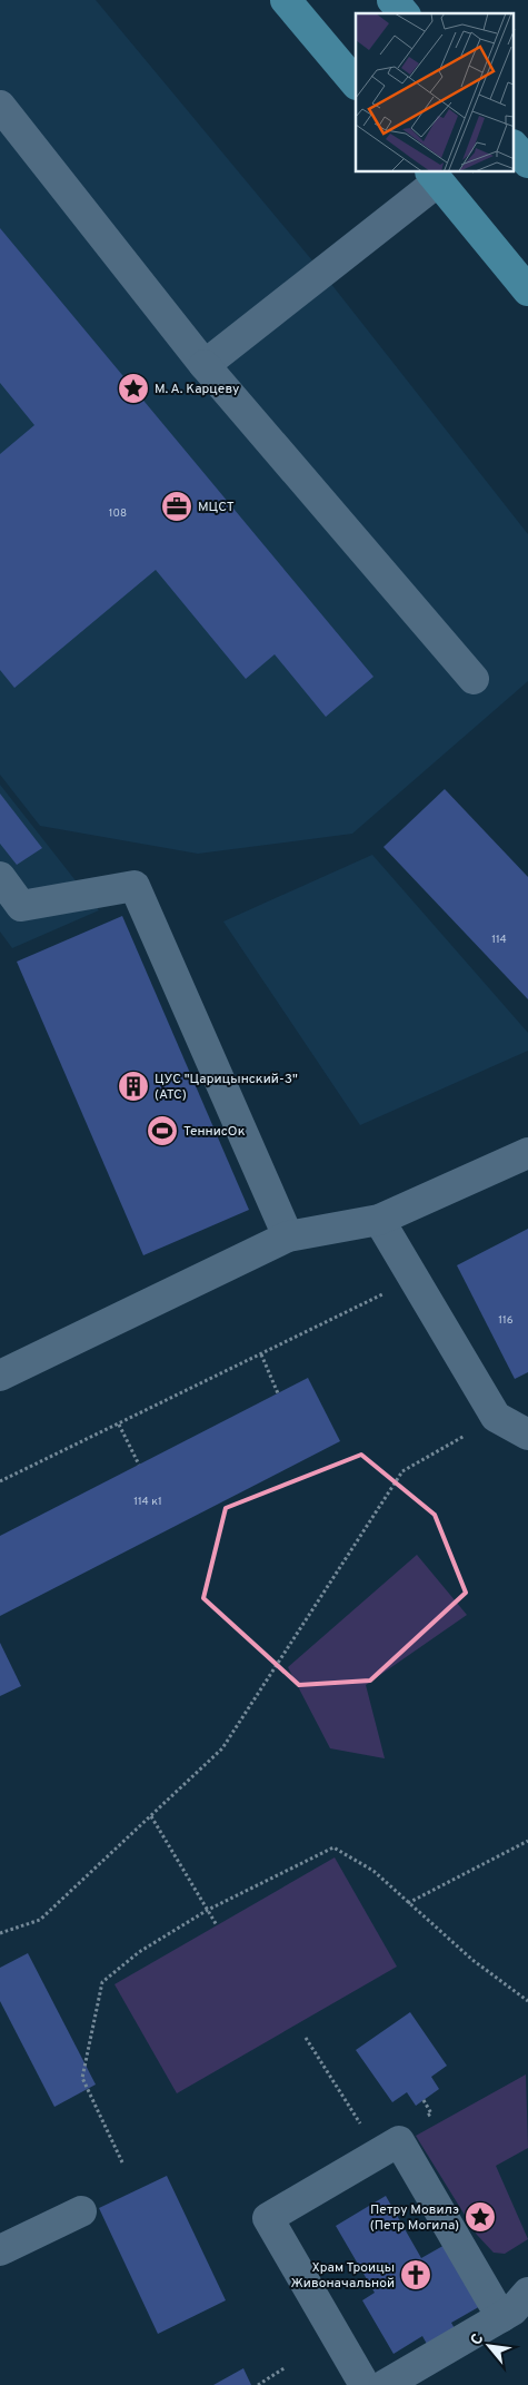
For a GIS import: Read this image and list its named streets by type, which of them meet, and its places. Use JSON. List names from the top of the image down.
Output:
{
  "places": {
    "place": ["М. А. Карцеву", "Петру Мовилэ (Петр Могила)"],
    "office": ["МЦСТ"],
    "building": ["ЦУС \"Царицынский-3\" (АТС)"],
    "sports": ["ТеннисОк"],
    "church": ["Храм Троицы Живоначальной"]
  },
  "house_numbers": [
    "108",
    "114",
    "116",
    "114 к1"
  ],
  "north": "top left"
}
